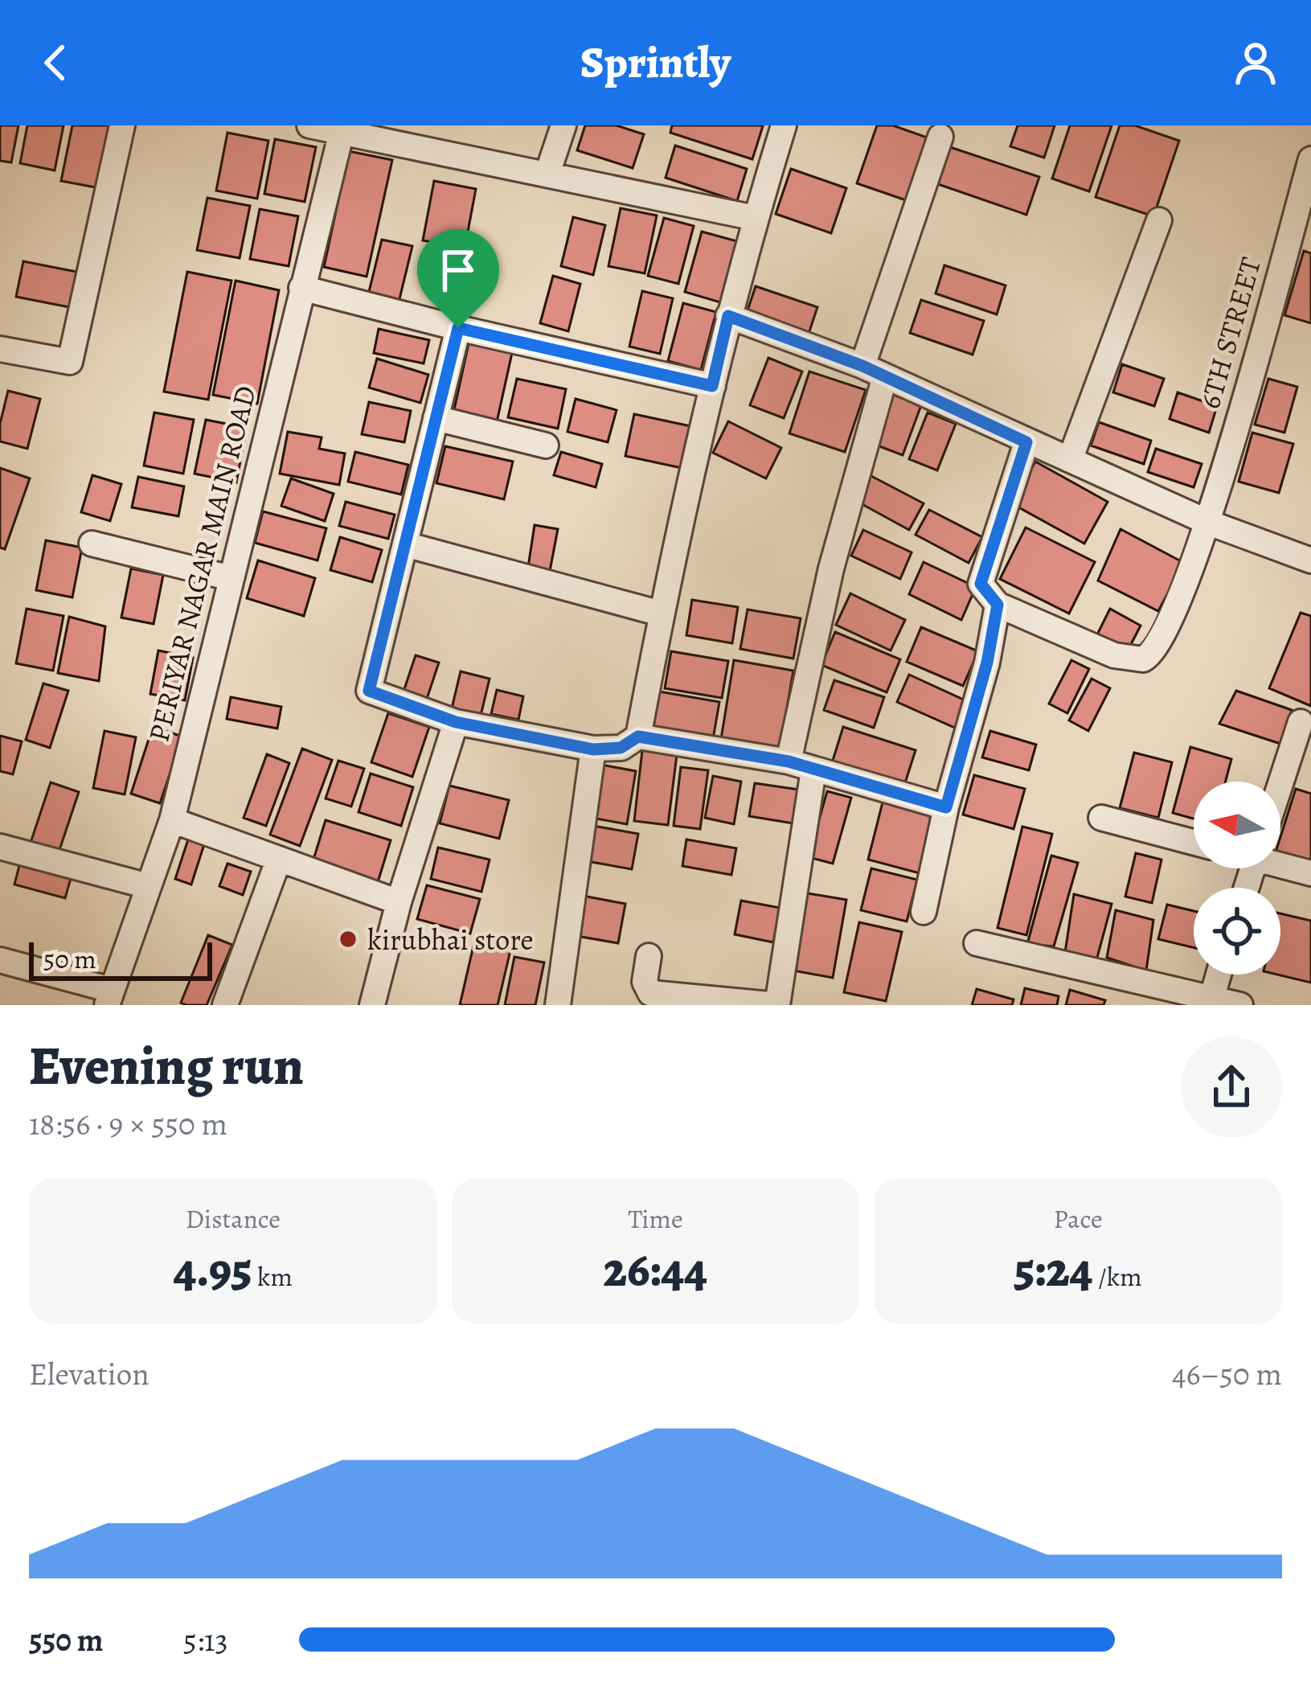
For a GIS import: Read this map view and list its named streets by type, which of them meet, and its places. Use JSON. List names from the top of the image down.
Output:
{
  "streets": {
    "street": ["6TH STREET", "PERIYAR NAGAR MAIN ROAD"]
  },
  "places": ["kirubhai store"],
  "scale_bar": "50 m",
  "north": "left",
  "page": {
    "header": "Sprintly",
    "scale": "50 m",
    "heading": ["Evening run", "18:56 · 9 × 550 m"],
    "stats": [
      ["Distance", "4.95 km"],
      ["Time", "26:44"],
      ["Pace", "5:24 /km"]
    ],
    "chart": ["Elevation", "46–50 m"],
    "list": [
      {
        "name": "550 m",
        "note": "5:13"
      }
    ]
  }
}
